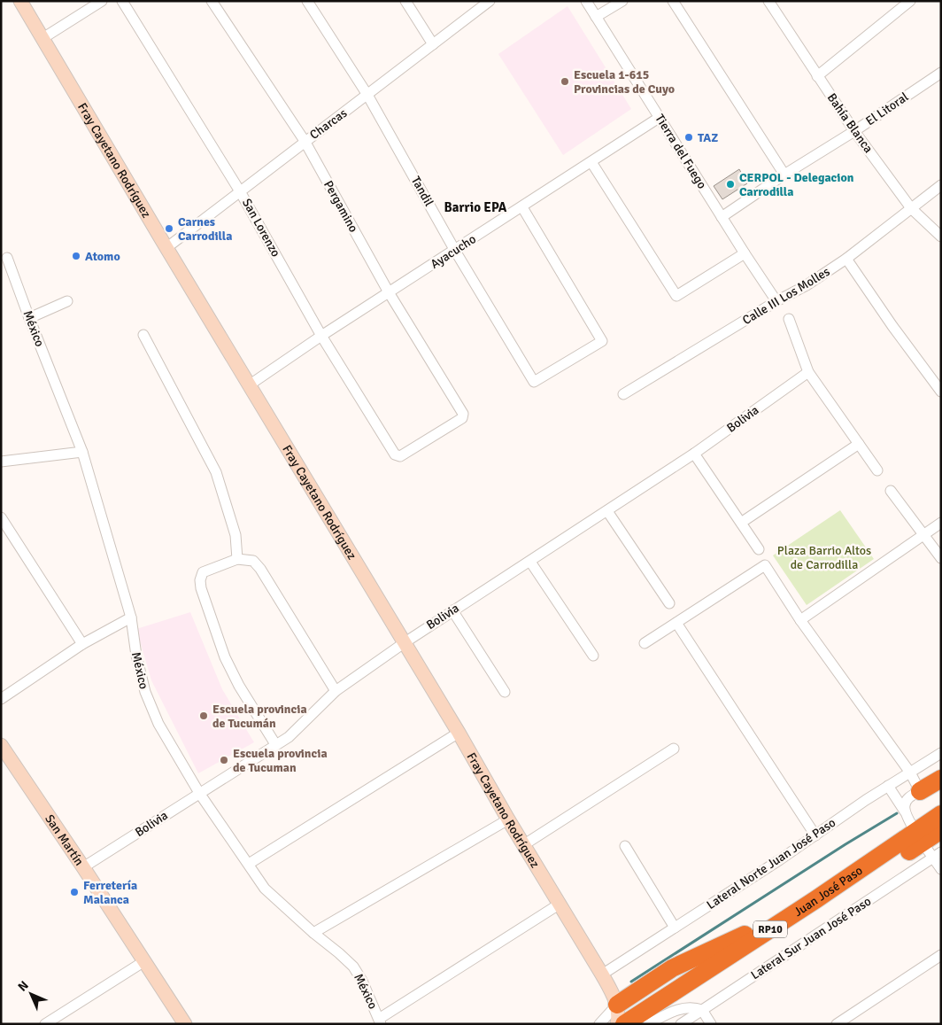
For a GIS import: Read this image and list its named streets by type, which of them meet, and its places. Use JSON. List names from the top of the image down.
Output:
{
  "streets": {
    "highway": ["Juan José Paso", "RP10"],
    "street": [
      "El Litoral",
      "Bahía Blanca",
      "Charcas",
      "Tierra del Fuego",
      "Fray Cayetano Rodríguez",
      "Tandil",
      "Pergamino",
      "San Lorenzo",
      "Ayacucho",
      "Calle III Los Molles",
      "México",
      "Bolivia",
      "San Martín",
      "Lateral Norte Juan José Paso",
      "Lateral Sur Juan José Paso"
    ]
  },
  "crossings": [
    ["El Litoral", "Bahía Blanca"],
    ["El Litoral", "Tierra del Fuego"],
    ["Bahía Blanca", "Calle III Los Molles"],
    ["Charcas", "Fray Cayetano Rodríguez"],
    ["Charcas", "Tandil"],
    ["Charcas", "Pergamino"],
    ["Charcas", "San Lorenzo"],
    ["Tierra del Fuego", "Ayacucho"],
    ["Tierra del Fuego", "Calle III Los Molles"],
    ["Fray Cayetano Rodríguez", "Ayacucho"],
    ["Fray Cayetano Rodríguez", "Bolivia"],
    ["Fray Cayetano Rodríguez", "Lateral Norte Juan José Paso"],
    ["Tandil", "Ayacucho"],
    ["Pergamino", "San Lorenzo"],
    ["Pergamino", "Ayacucho"],
    ["San Lorenzo", "Ayacucho"],
    ["México", "Bolivia"],
    ["Bolivia", "San Martín"]
  ],
  "districts": ["Barrio EPA"],
  "parks": ["Plaza Barrio Altos de Carrodilla"],
  "places": [
    "Escuela 1-615 Provincias de Cuyo",
    "TAZ",
    "CERPOL - Delegacion Carrodilla",
    "Carnes Carrodilla",
    "Atomo",
    "Escuela provincia de Tucumán",
    "Escuela provincia de Tucuman",
    "Ferretería Malanca"
  ],
  "north": "top left"
}
